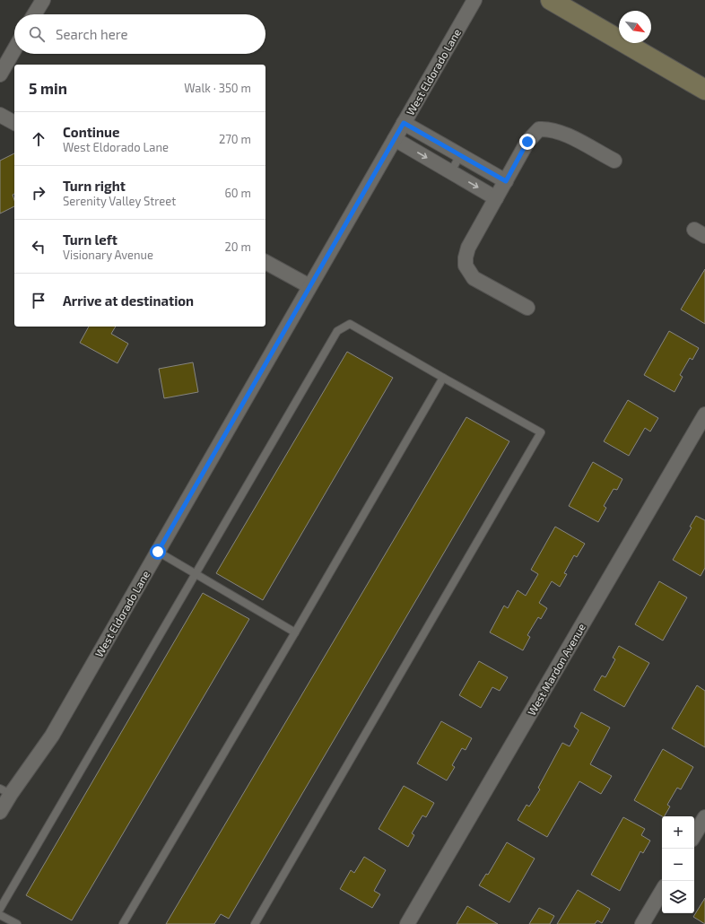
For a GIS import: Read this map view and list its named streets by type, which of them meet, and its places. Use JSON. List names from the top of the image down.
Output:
{
  "streets": {
    "street": ["West Eldorado Lane", "West Mardon Avenue"]
  },
  "north": "bottom right",
  "page": {
    "search": "Search here",
    "heading": ["5 min", "Walk · 350 m"],
    "list": [
      ["Continue", "West Eldorado Lane", "270 m"],
      ["Turn right", "Serenity Valley Street", "60 m"],
      ["Turn left", "Visionary Avenue", "20 m"],
      "Arrive at destination"
    ],
    "map_buttons": ["+", "−"]
  }
}
